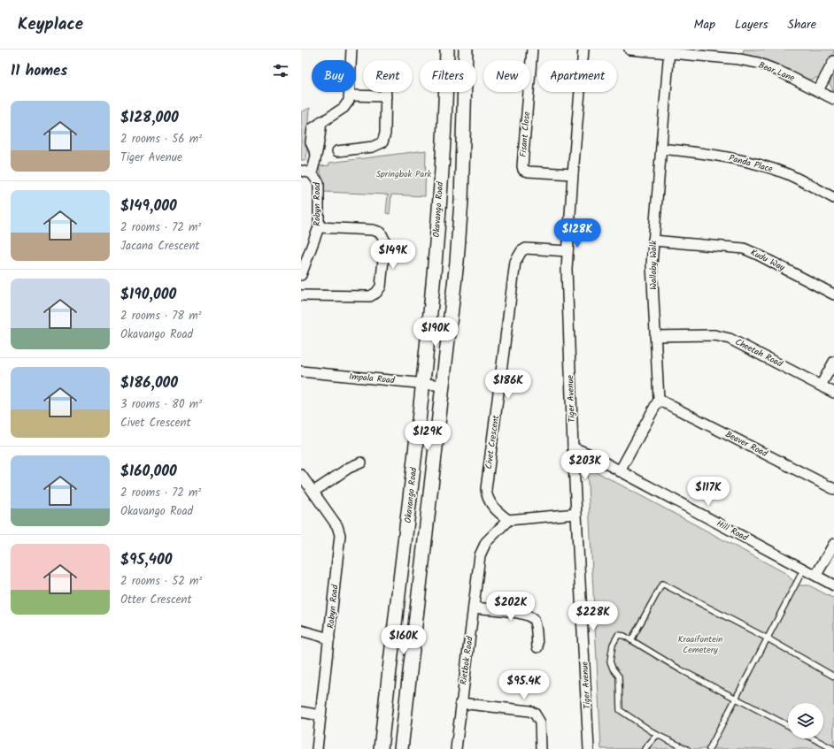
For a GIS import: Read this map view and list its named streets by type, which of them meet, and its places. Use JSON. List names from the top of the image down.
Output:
{
  "streets": {
    "main road": ["Okavango Road"],
    "street": [
      "Bear Lane",
      "Fisant Close",
      "Panda Place",
      "Robyn Road",
      "Kudu Way",
      "Wallaby Walk",
      "Cheetah Road",
      "Impala Road",
      "Tiger Avenue",
      "Civet Crescent",
      "Beaver Road",
      "Hill Road",
      "Rietbok Road"
    ]
  },
  "crossings": [
    ["Bear Lane", "Wallaby Walk"],
    ["Fisant Close", "Tiger Avenue"],
    ["Panda Place", "Wallaby Walk"],
    ["Okavango Road", "Impala Road"],
    ["Kudu Way", "Wallaby Walk"],
    ["Wallaby Walk", "Cheetah Road"],
    ["Wallaby Walk", "Beaver Road"],
    ["Tiger Avenue", "Civet Crescent"],
    ["Tiger Avenue", "Hill Road"],
    ["Civet Crescent", "Rietbok Road"]
  ],
  "parks": ["Springbok Park", "Kraaifontein Cemetery"],
  "page": {
    "header": "Keyplace",
    "nav": ["Map", "Layers", "Share"],
    "heading": "11 homes",
    "chip": [
      "Buy",
      "Rent",
      "Filters",
      "New",
      "Apartment"
    ],
    "list": [
      {
        "name": "$128,000",
        "note": "2 rooms · 56 m² · Tiger Avenue"
      },
      {
        "name": "$149,000",
        "note": "2 rooms · 72 m² · Jacana Crescent"
      },
      {
        "name": "$190,000",
        "note": "2 rooms · 78 m² · Okavango Road"
      },
      {
        "name": "$186,000",
        "note": "3 rooms · 80 m² · Civet Crescent"
      },
      {
        "name": "$160,000",
        "note": "2 rooms · 72 m² · Okavango Road"
      },
      {
        "name": "$95,400",
        "note": "2 rooms · 52 m² · Otter Crescent"
      }
    ],
    "price": [
      "$128K",
      "$149K",
      "$190K",
      "$186K",
      "$129K",
      "$203K",
      "$117K",
      "$202K",
      "$228K",
      "$160K",
      "$95.4K"
    ]
  }
}
